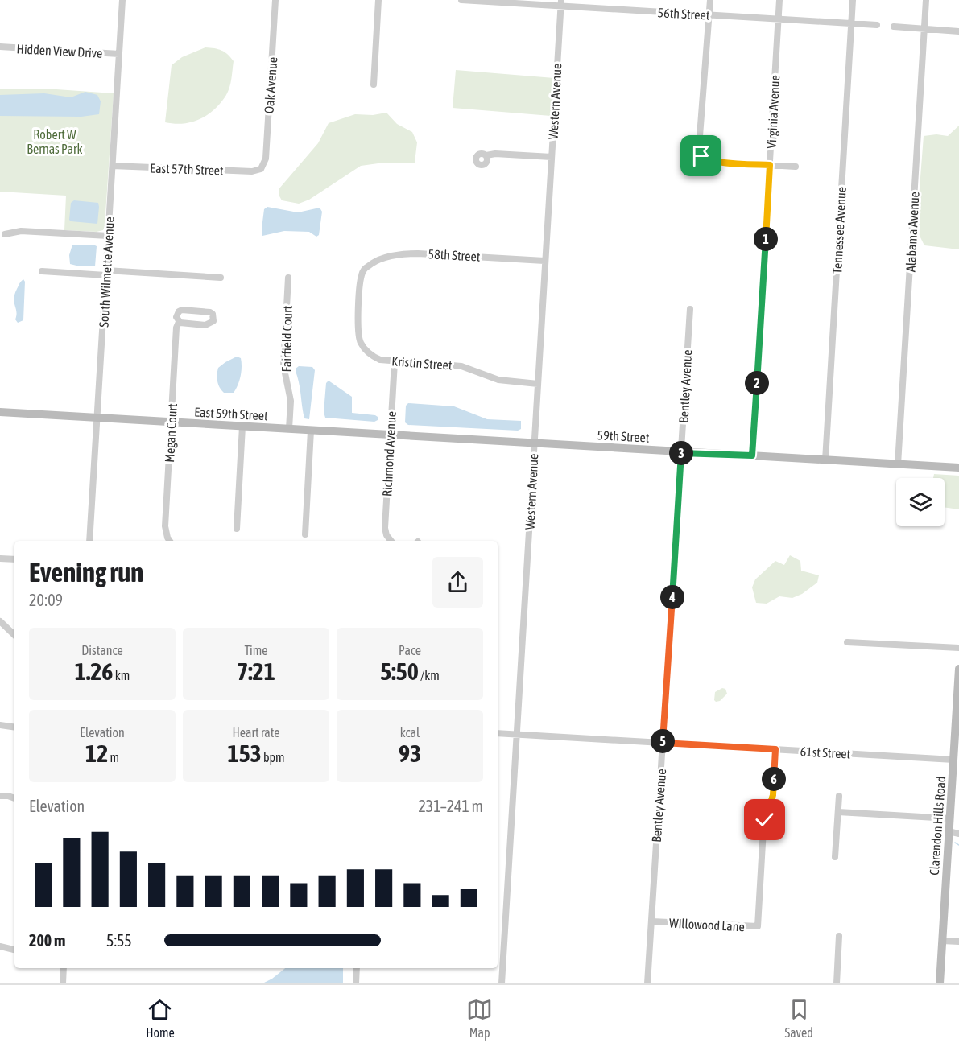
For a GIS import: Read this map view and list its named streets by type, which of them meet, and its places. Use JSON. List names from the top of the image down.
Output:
{
  "streets": {
    "street": [
      "56th Street",
      "Hidden View Drive",
      "Oak Avenue",
      "Western Avenue",
      "Virginia Avenue",
      "East 57th Street",
      "Tennessee Avenue",
      "Alabama Avenue",
      "58th Street",
      "South Wilmette Avenue",
      "Fairfield Court",
      "Kristin Street",
      "Bentley Avenue",
      "East 59th Street",
      "Megan Court",
      "59th Street",
      "Richmond Avenue",
      "61st Street",
      "Clarendon Hills Road",
      "Willowood Lane"
    ]
  },
  "crossings": [
    ["56th Street", "Western Avenue"],
    ["56th Street", "Virginia Avenue"],
    ["56th Street", "Tennessee Avenue"],
    ["Hidden View Drive", "South Wilmette Avenue"],
    ["Oak Avenue", "East 57th Street"],
    ["Western Avenue", "58th Street"],
    ["Western Avenue", "Kristin Street"],
    ["Western Avenue", "59th Street"],
    ["Western Avenue", "61st Street"],
    ["Virginia Avenue", "59th Street"],
    ["East 57th Street", "South Wilmette Avenue"],
    ["Tennessee Avenue", "59th Street"],
    ["Alabama Avenue", "59th Street"],
    ["58th Street", "Kristin Street"],
    ["South Wilmette Avenue", "East 59th Street"],
    ["Fairfield Court", "East 59th Street"],
    ["Kristin Street", "Richmond Avenue"],
    ["Bentley Avenue", "59th Street"],
    ["Bentley Avenue", "61st Street"],
    ["Bentley Avenue", "Willowood Lane"],
    ["East 59th Street", "Megan Court"],
    ["East 59th Street", "59th Street"],
    ["East 59th Street", "Richmond Avenue"],
    ["61st Street", "Clarendon Hills Road"],
    ["61st Street", "Willowood Lane"]
  ],
  "parks": ["Robert W Bernas Park"],
  "page": {
    "pins": [
      "1",
      "2",
      "3",
      "4",
      "5",
      "6"
    ],
    "heading": ["Evening run", "20:09"],
    "stats": [
      ["Distance", "1.26 km"],
      ["Time", "7:21"],
      ["Pace", "5:50 /km"],
      ["Elevation", "12 m"],
      ["Heart rate", "153 bpm"],
      ["kcal", "93"]
    ],
    "chart": ["Elevation", "231–241 m"],
    "list": [
      {
        "name": "200 m",
        "note": "5:55"
      }
    ],
    "tabs": ["Home", "Map", "Saved"]
  }
}
